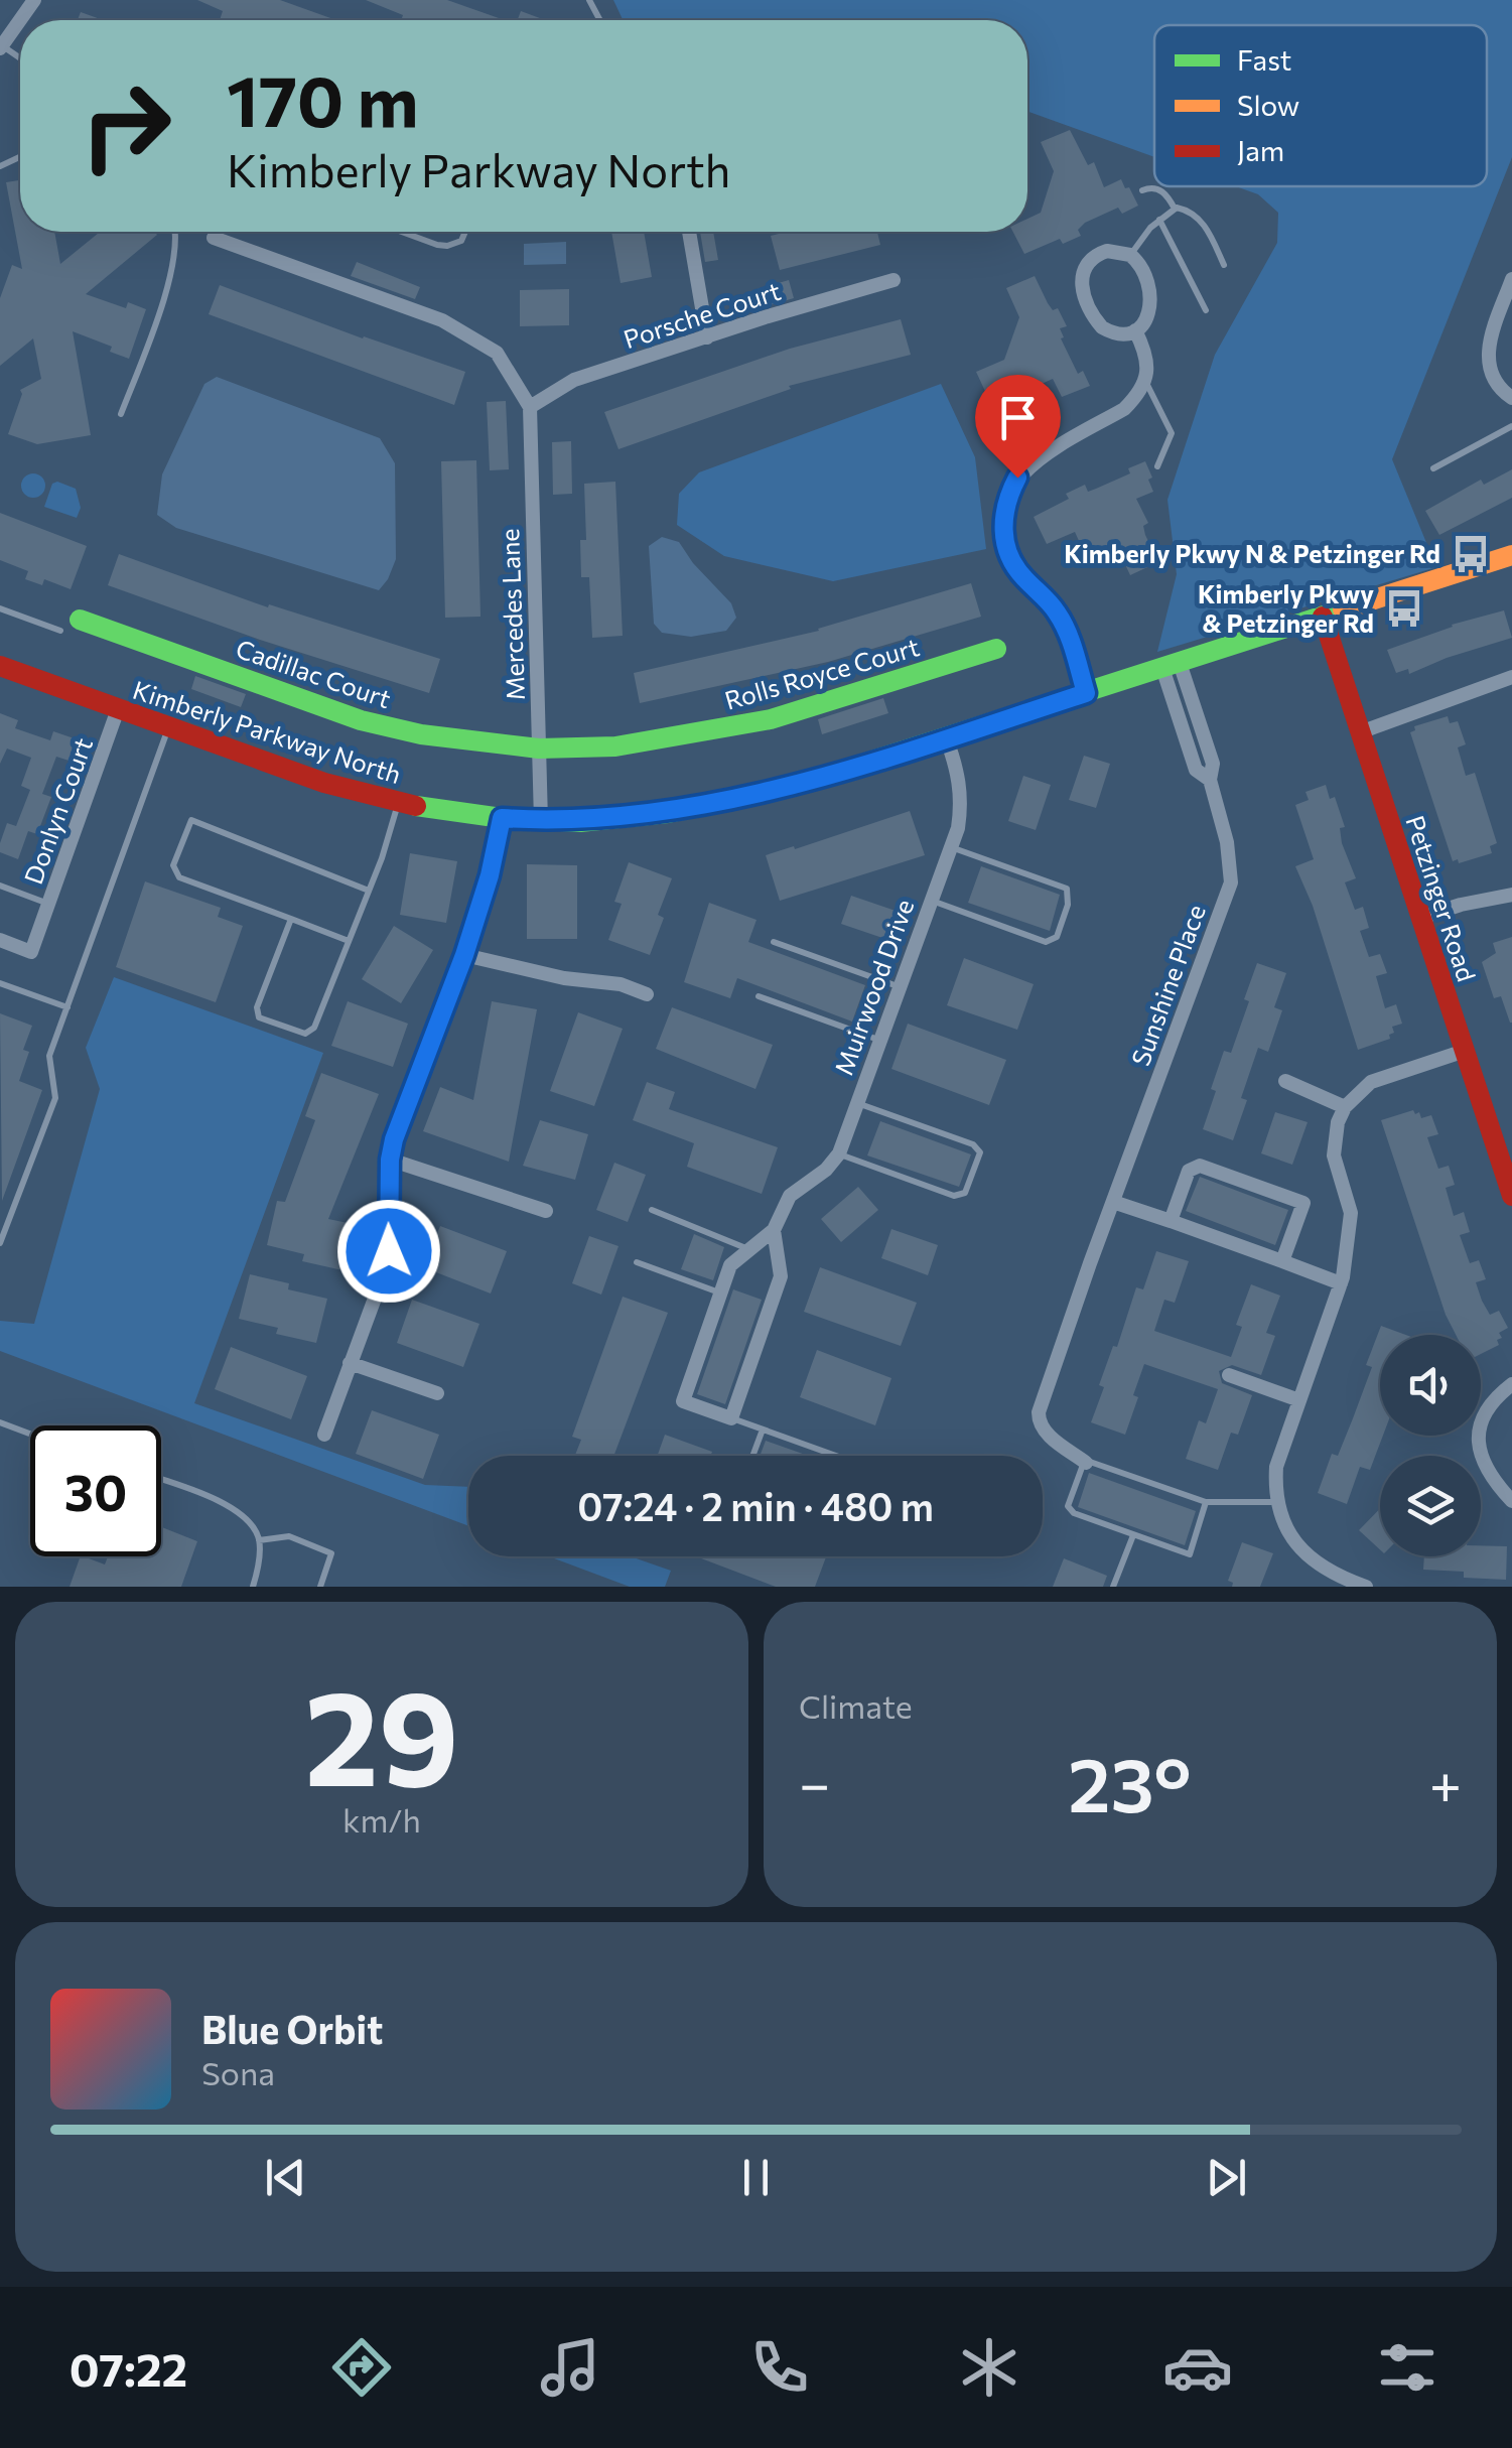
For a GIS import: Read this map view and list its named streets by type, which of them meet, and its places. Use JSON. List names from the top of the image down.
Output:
{
  "streets": {
    "street": [
      "Porsche Court",
      "Mercedes Lane",
      "Cadillac Court",
      "Rolls Royce Court",
      "Kimberly Parkway North",
      "Donlyn Court",
      "Petzinger Road",
      "Sunshine Place",
      "Muirwood Drive"
    ]
  },
  "crossings": [
    ["Porsche Court", "Mercedes Lane"],
    ["Mercedes Lane", "Cadillac Court"],
    ["Mercedes Lane", "Rolls Royce Court"],
    ["Mercedes Lane", "Kimberly Parkway North"],
    ["Cadillac Court", "Rolls Royce Court"],
    ["Kimberly Parkway North", "Donlyn Court"],
    ["Kimberly Parkway North", "Petzinger Road"],
    ["Kimberly Parkway North", "Sunshine Place"],
    ["Kimberly Parkway North", "Muirwood Drive"]
  ],
  "places": {
    "bus stop": ["Kimberly Pkwy N & Petzinger Rd", "Kimberly Pkwy & Petzinger Rd"]
  },
  "legend": ["Fast", "Slow", "Jam"],
  "page": {
    "turn": ["170 m", "Kimberly Parkway North"],
    "limit": "30",
    "trip": "07:24 · 2 min · 480 m",
    "tile": [
      ["29", "km/h"],
      "Climate"
    ],
    "heat": ["−", "23°", "+"],
    "song": ["Blue Orbit", "Sona"],
    "tabs": "07:22"
  }
}
